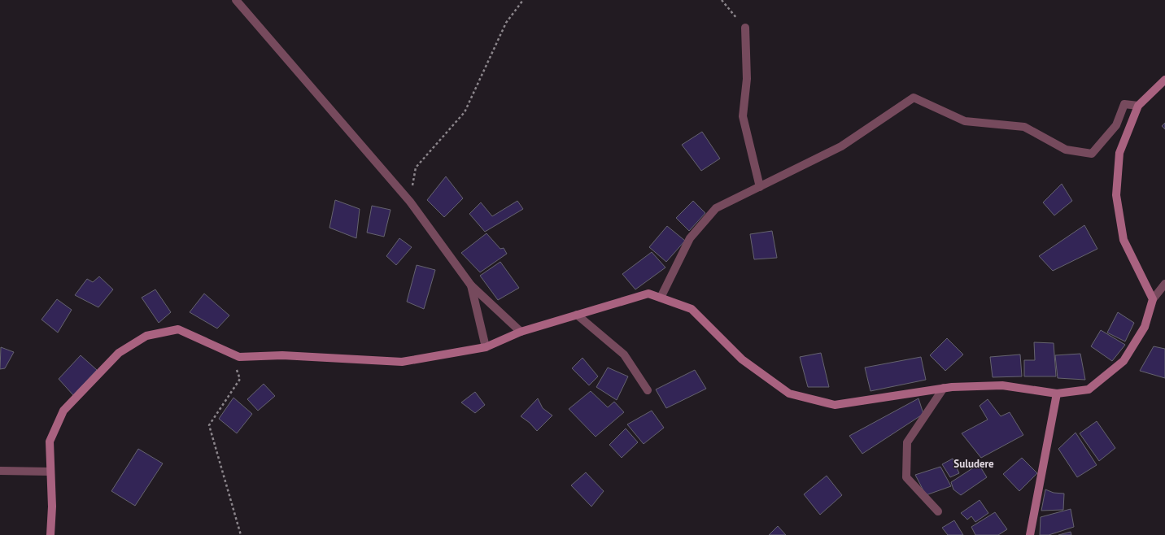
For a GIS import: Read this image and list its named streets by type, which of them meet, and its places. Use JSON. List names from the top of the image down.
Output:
{
  "districts": ["Suludere"]
}
